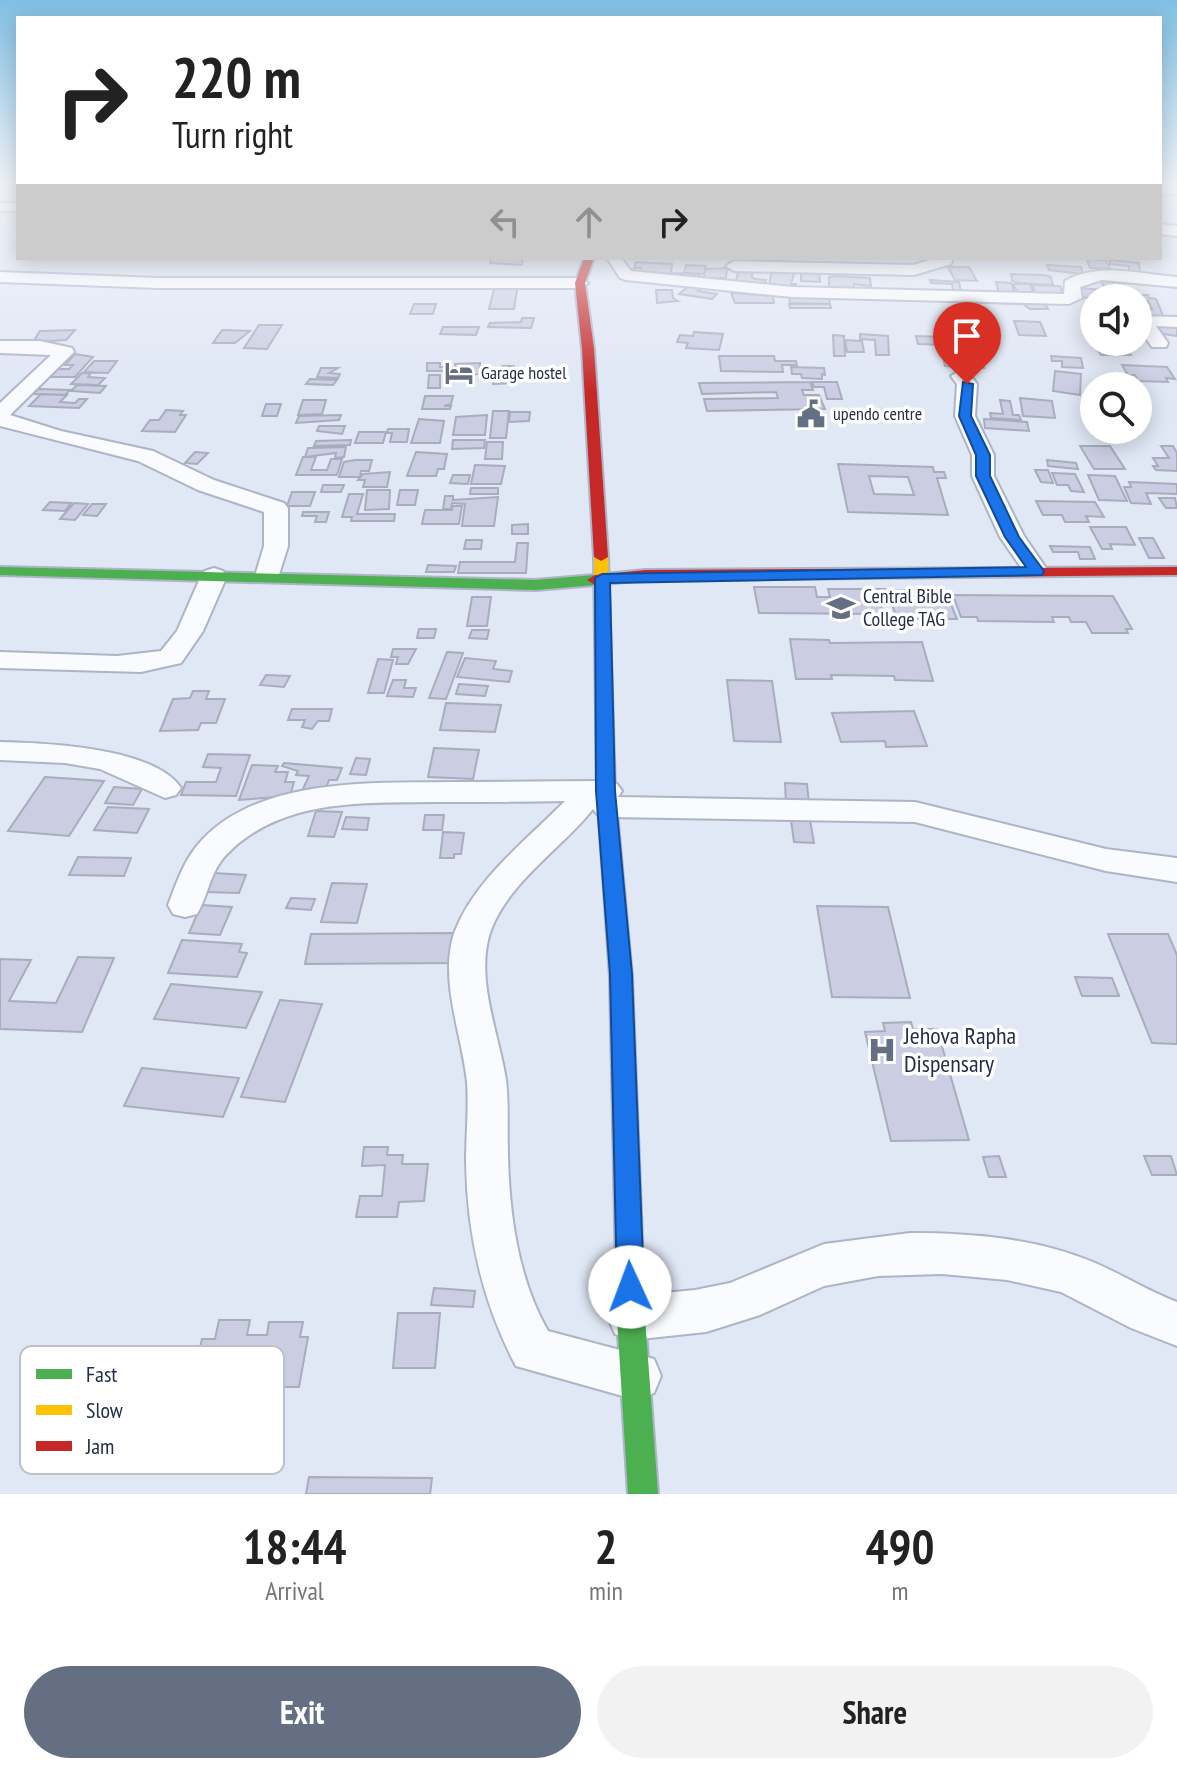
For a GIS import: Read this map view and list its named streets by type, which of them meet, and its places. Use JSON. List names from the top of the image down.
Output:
{
  "places": {
    "hotel": ["Garage hostel"],
    "public building": ["upendo centre"],
    "school or university": ["Central Bible College TAG"],
    "hospital": ["Jehova Rapha Dispensary"]
  },
  "legend": ["Fast", "Slow", "Jam"],
  "page": {
    "turn": ["220 m", "Turn right"],
    "eta": [
      "18:44",
      "Arrival",
      "2",
      "min",
      "490",
      "m"
    ],
    "buttons": ["Exit", "Share"]
  }
}
